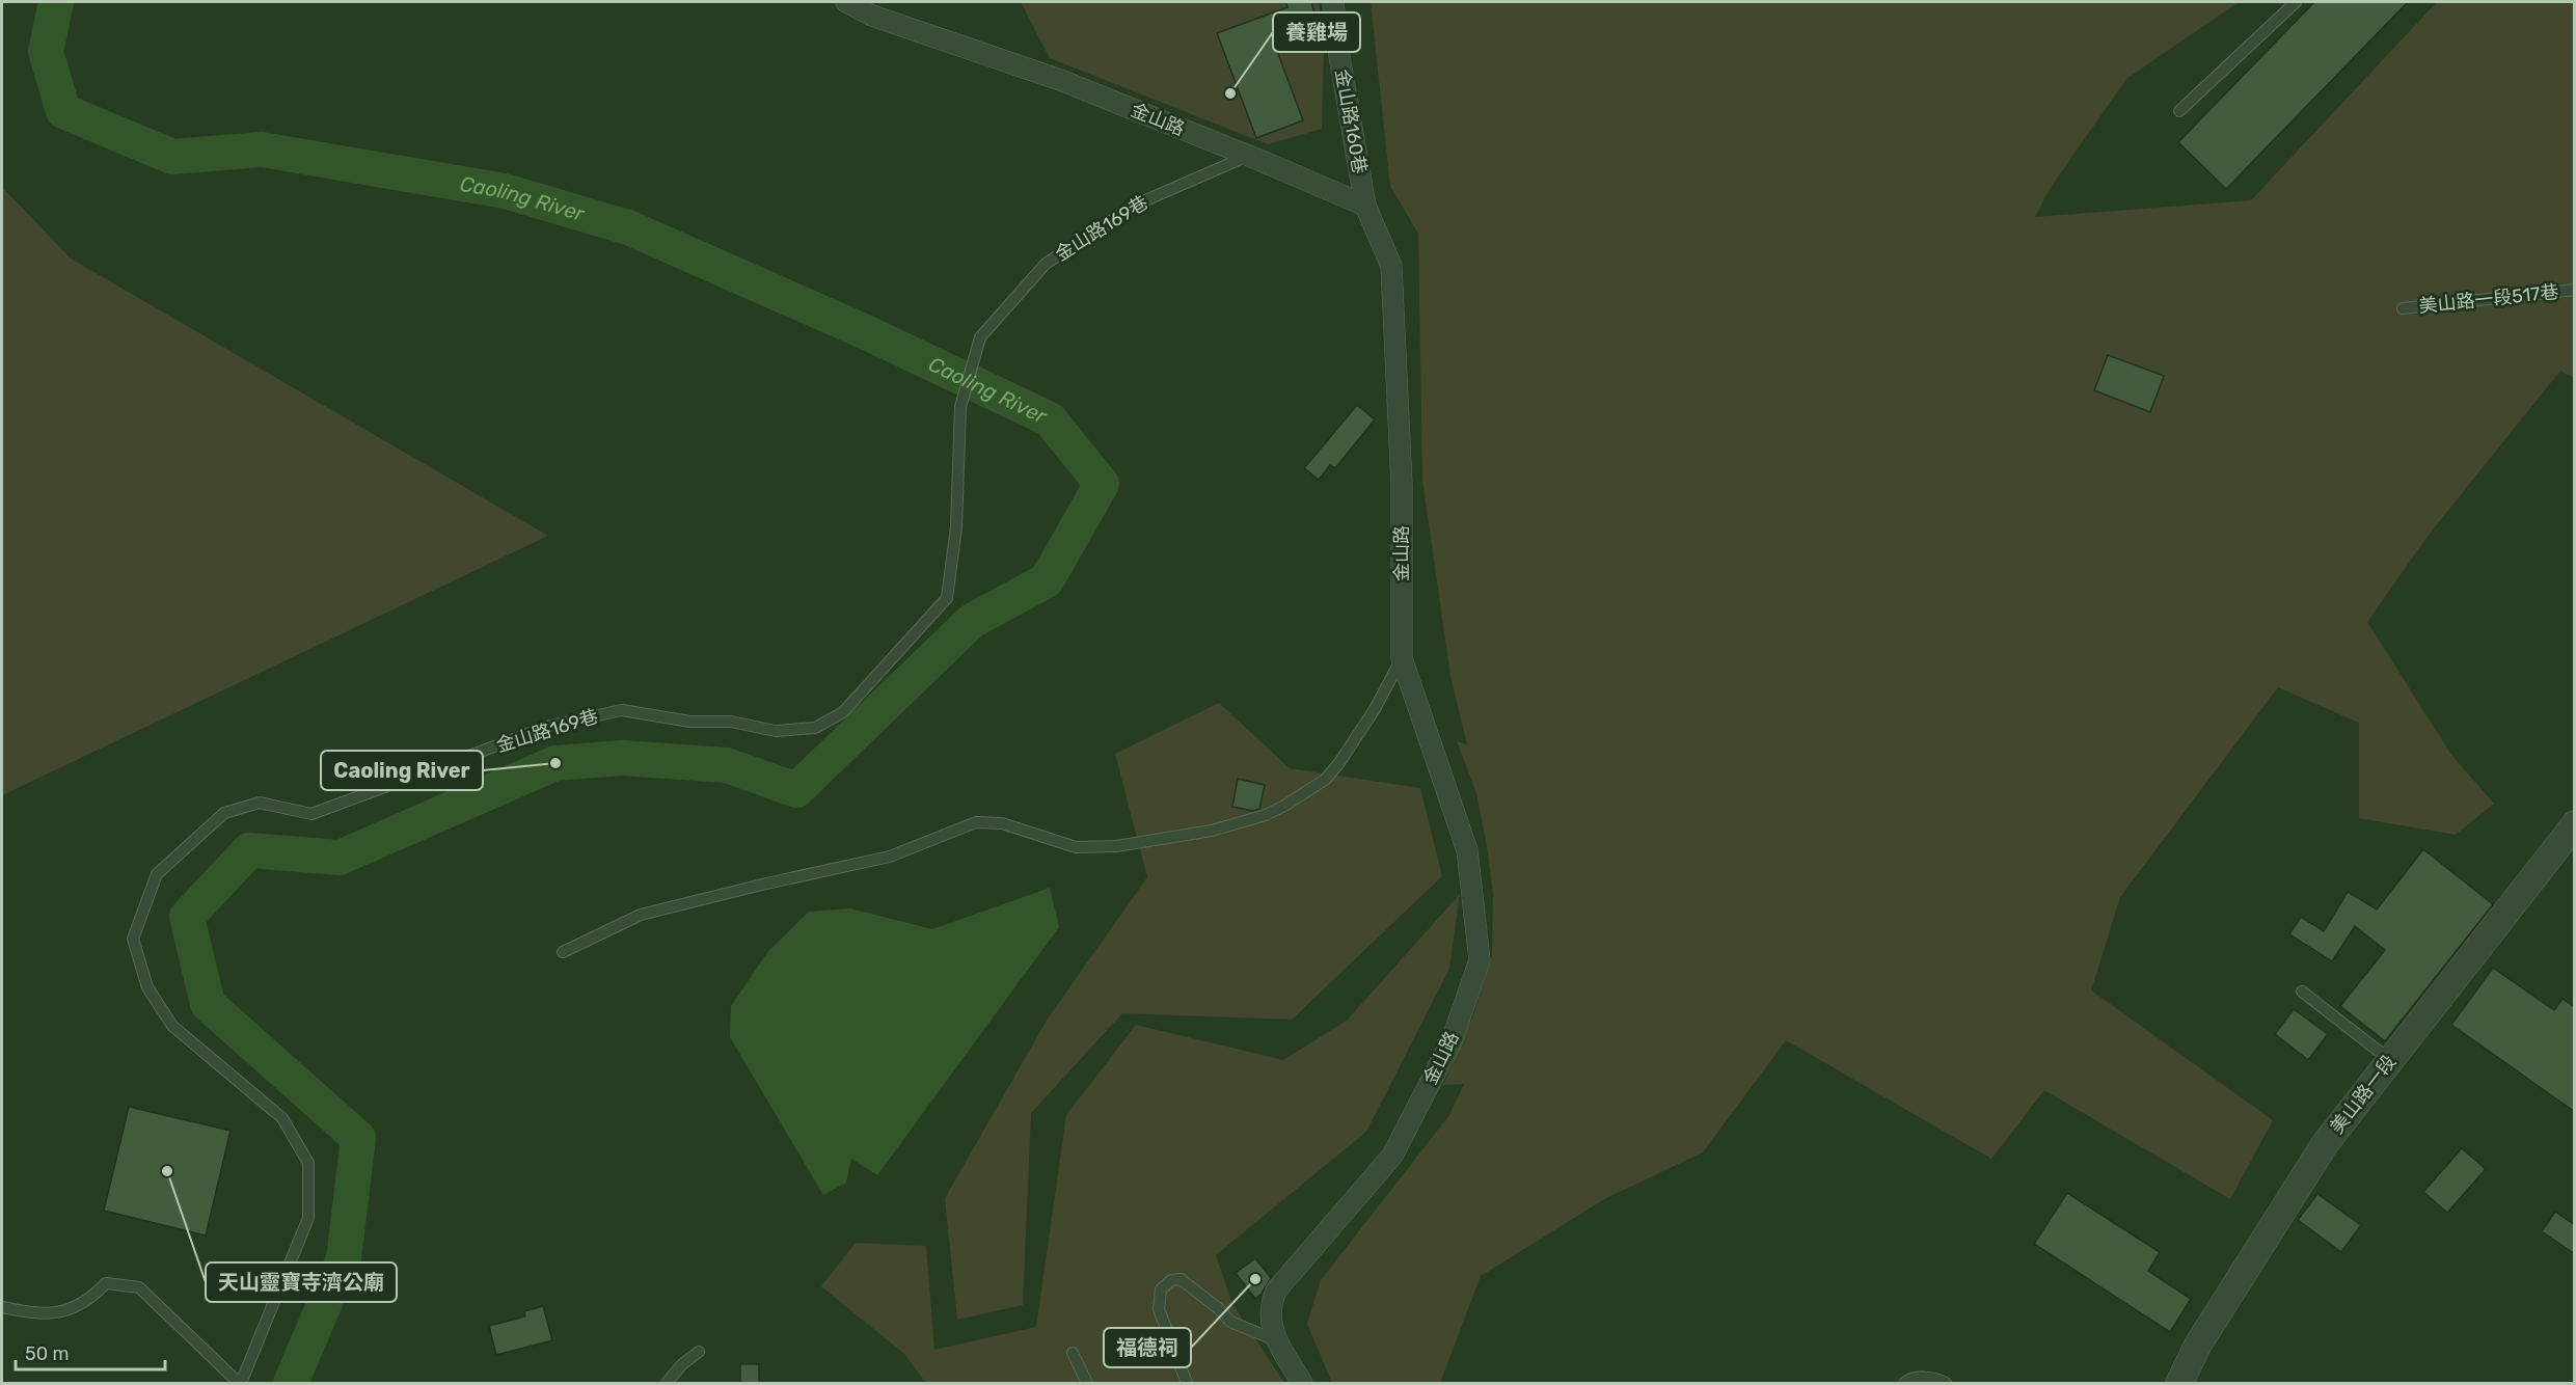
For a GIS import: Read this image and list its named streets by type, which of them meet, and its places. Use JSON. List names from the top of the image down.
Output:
{
  "streets": {
    "street": ["金山路", "金山路160巷", "美山路一段"],
    "lane": ["金山路169巷", "美山路一段517巷"]
  },
  "crossings": [
    ["金山路", "金山路160巷"],
    ["金山路", "金山路169巷"]
  ],
  "water": ["Caoling River"],
  "places": [
    "養雞場",
    "Caoling River",
    "天山靈寶寺濟公廟",
    "福德祠"
  ],
  "scale_bar": "50 m"
}
